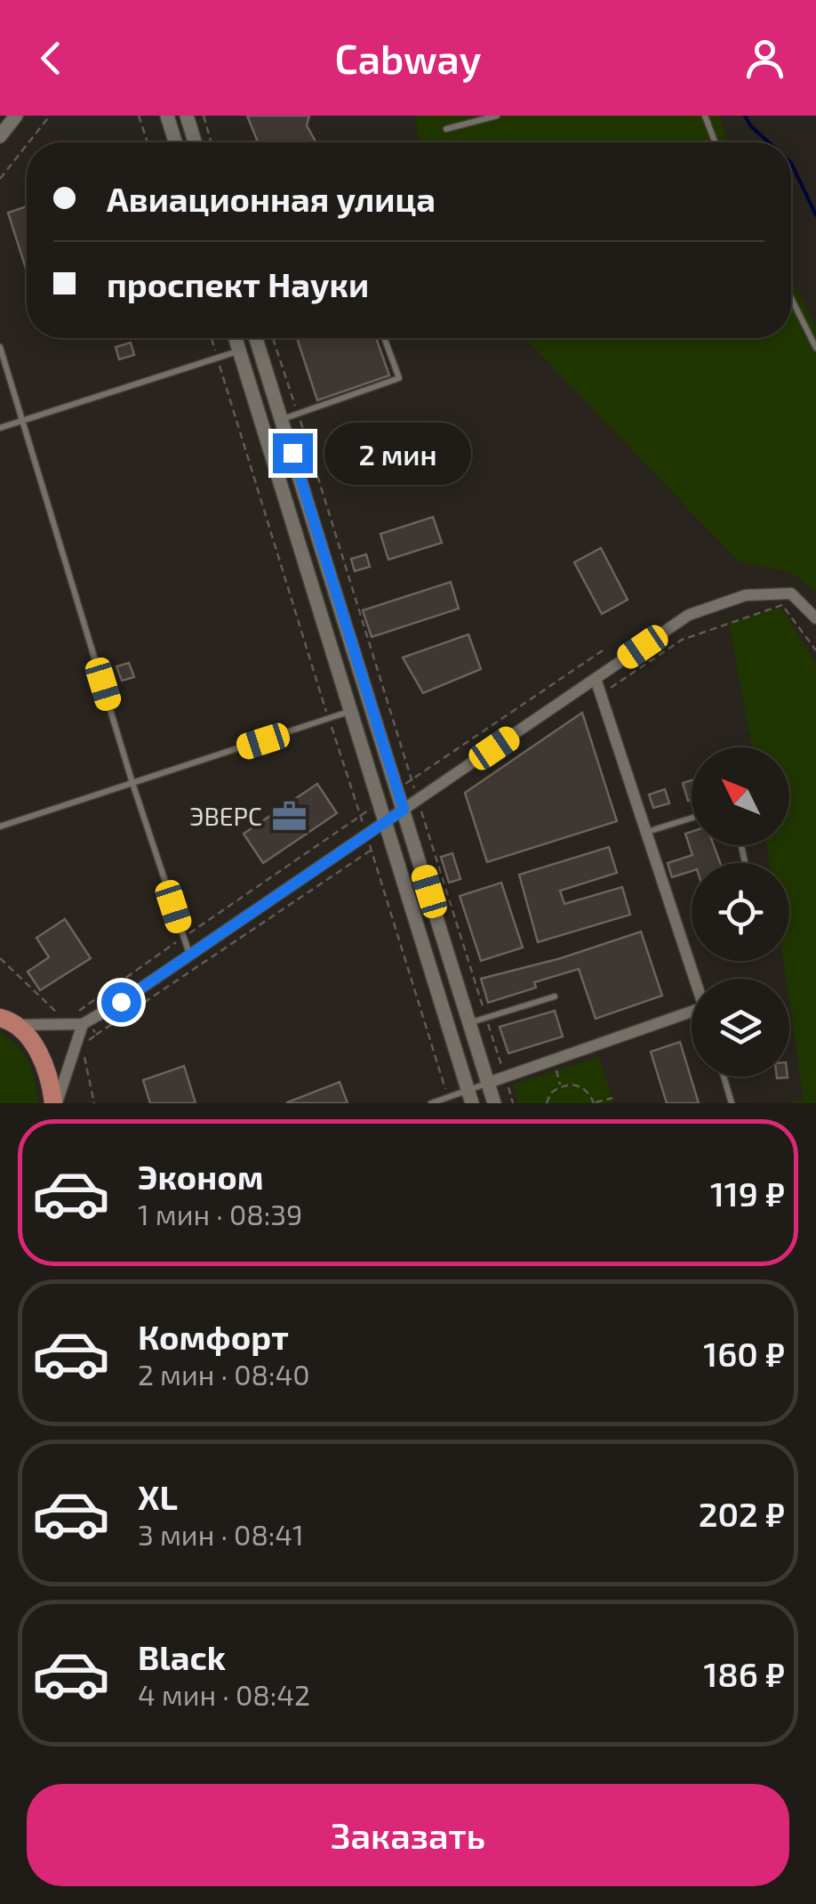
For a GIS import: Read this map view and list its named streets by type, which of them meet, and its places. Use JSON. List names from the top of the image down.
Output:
{
  "places": {
    "office": ["ЭВЕРС"]
  },
  "north": "top left",
  "page": {
    "header": "Cabway",
    "banner": ["Авиационная улица", "проспект Науки"],
    "bubble": "2 мин",
    "list": [
      {
        "name": "Эконом",
        "note": "1 мин · 08:39",
        "value": "119 ₽"
      },
      {
        "name": "Комфорт",
        "note": "2 мин · 08:40",
        "value": "160 ₽"
      },
      {
        "name": "XL",
        "note": "3 мин · 08:41",
        "value": "202 ₽"
      },
      {
        "name": "Black",
        "note": "4 мин · 08:42",
        "value": "186 ₽"
      }
    ],
    "buttons": "Заказать"
  }
}
